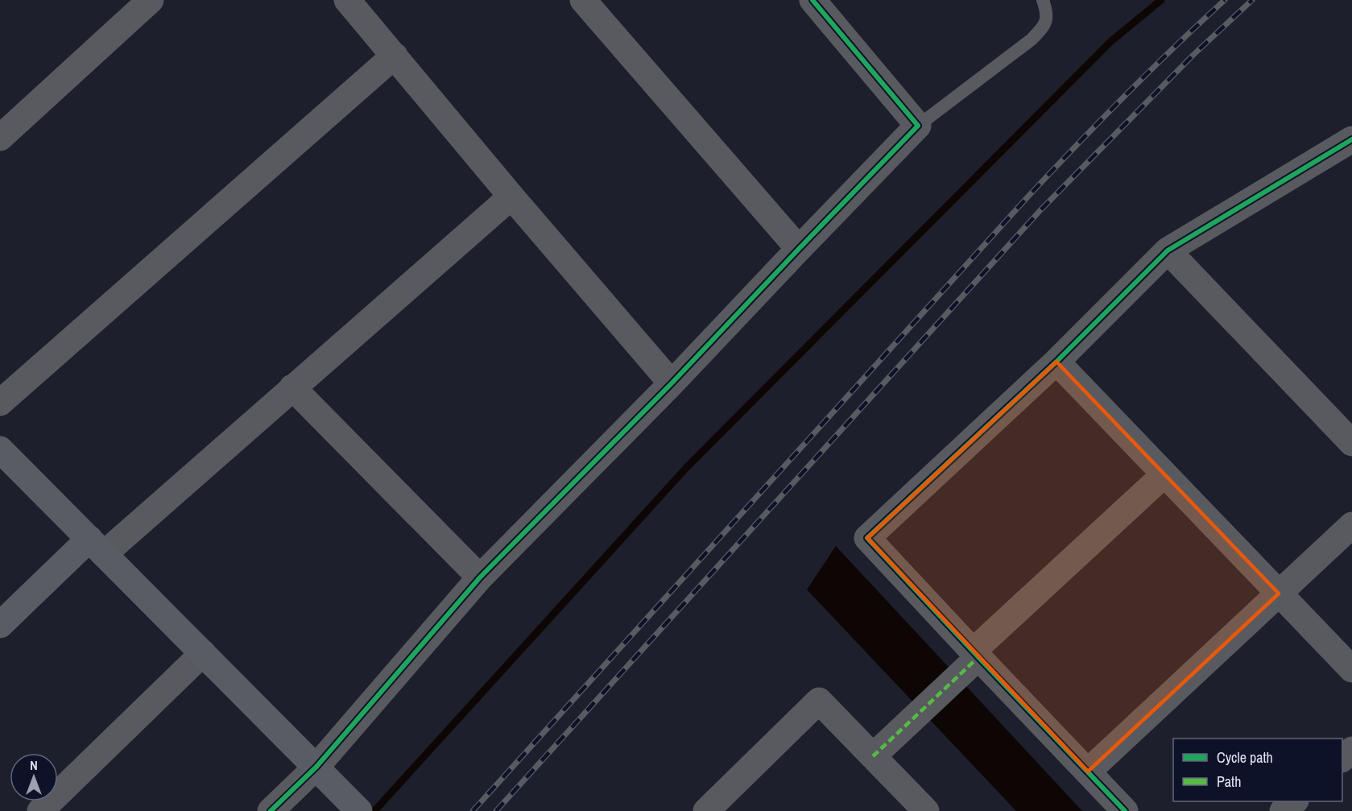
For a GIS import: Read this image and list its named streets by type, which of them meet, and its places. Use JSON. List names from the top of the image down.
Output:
{
  "legend": ["Cycle path", "Path"],
  "north": "top"
}
